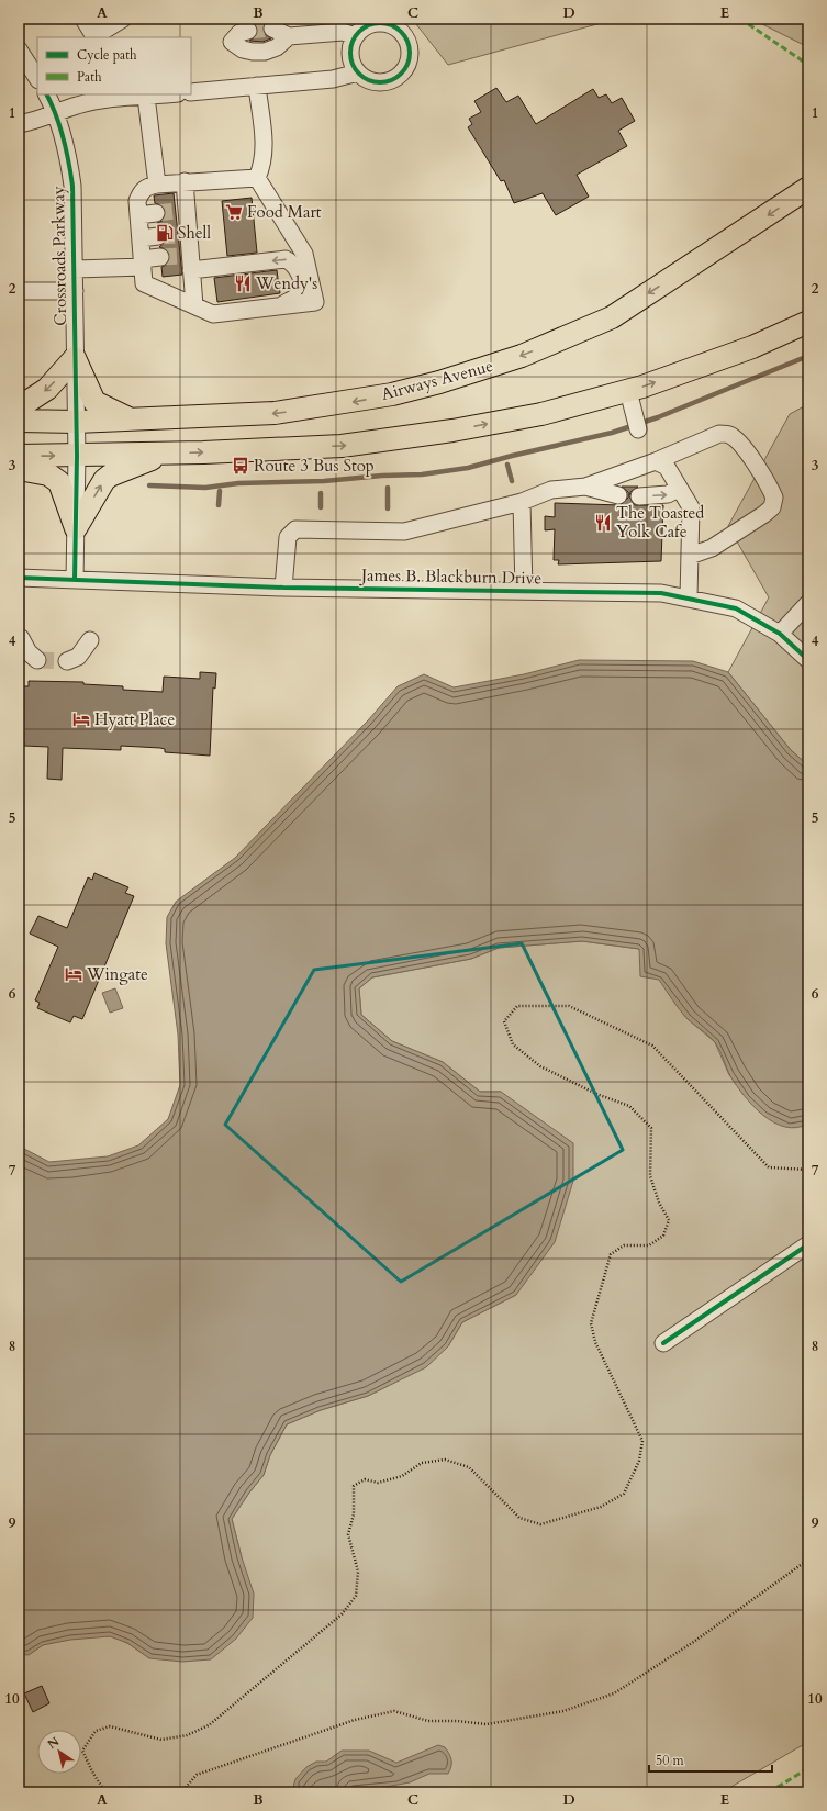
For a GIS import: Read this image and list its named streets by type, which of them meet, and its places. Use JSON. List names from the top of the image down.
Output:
{
  "streets": {
    "main road": ["Airways Avenue"],
    "street": ["Crossroads Parkway", "James B. Blackburn Drive"]
  },
  "crossings": [
    ["Crossroads Parkway", "Airways Avenue"],
    ["Crossroads Parkway", "James B. Blackburn Drive"]
  ],
  "places": {
    "supermarket": ["Food Mart"],
    "fuel station": ["Shell"],
    "restaurant": ["Wendy's", "The Toasted Yolk Cafe"],
    "bus stop": ["Route 3 Bus Stop"],
    "hotel": ["Hyatt Place", "Wingate"]
  },
  "legend": ["Cycle path", "Path"],
  "scale_bar": "50 m",
  "north": "top left",
  "grid": {
    "columns": [
      "A",
      "B",
      "C",
      "D",
      "E"
    ],
    "rows": [
      "1",
      "2",
      "3",
      "4",
      "5",
      "6",
      "7",
      "8",
      "9",
      "10"
    ]
  }
}
